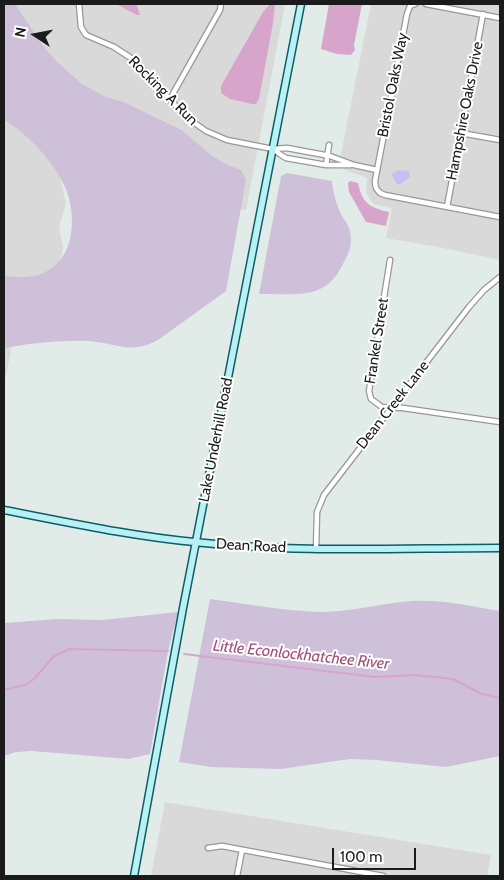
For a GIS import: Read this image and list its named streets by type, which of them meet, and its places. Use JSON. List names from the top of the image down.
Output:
{
  "streets": {
    "street": [
      "Bristol Oaks Way",
      "Rocking A Run",
      "Hampshire Oaks Drive",
      "Frankel Street",
      "Dean Creek Lane",
      "Lake Underhill Road",
      "Dean Road"
    ]
  },
  "crossings": [
    ["Bristol Oaks Way", "Rocking A Run"],
    ["Bristol Oaks Way", "Hampshire Oaks Drive"],
    ["Rocking A Run", "Lake Underhill Road"],
    ["Frankel Street", "Dean Creek Lane"],
    ["Dean Creek Lane", "Dean Road"],
    ["Lake Underhill Road", "Dean Road"]
  ],
  "water": ["Little Econlockhatchee River"],
  "scale_bar": "100 m",
  "north": "left"
}
